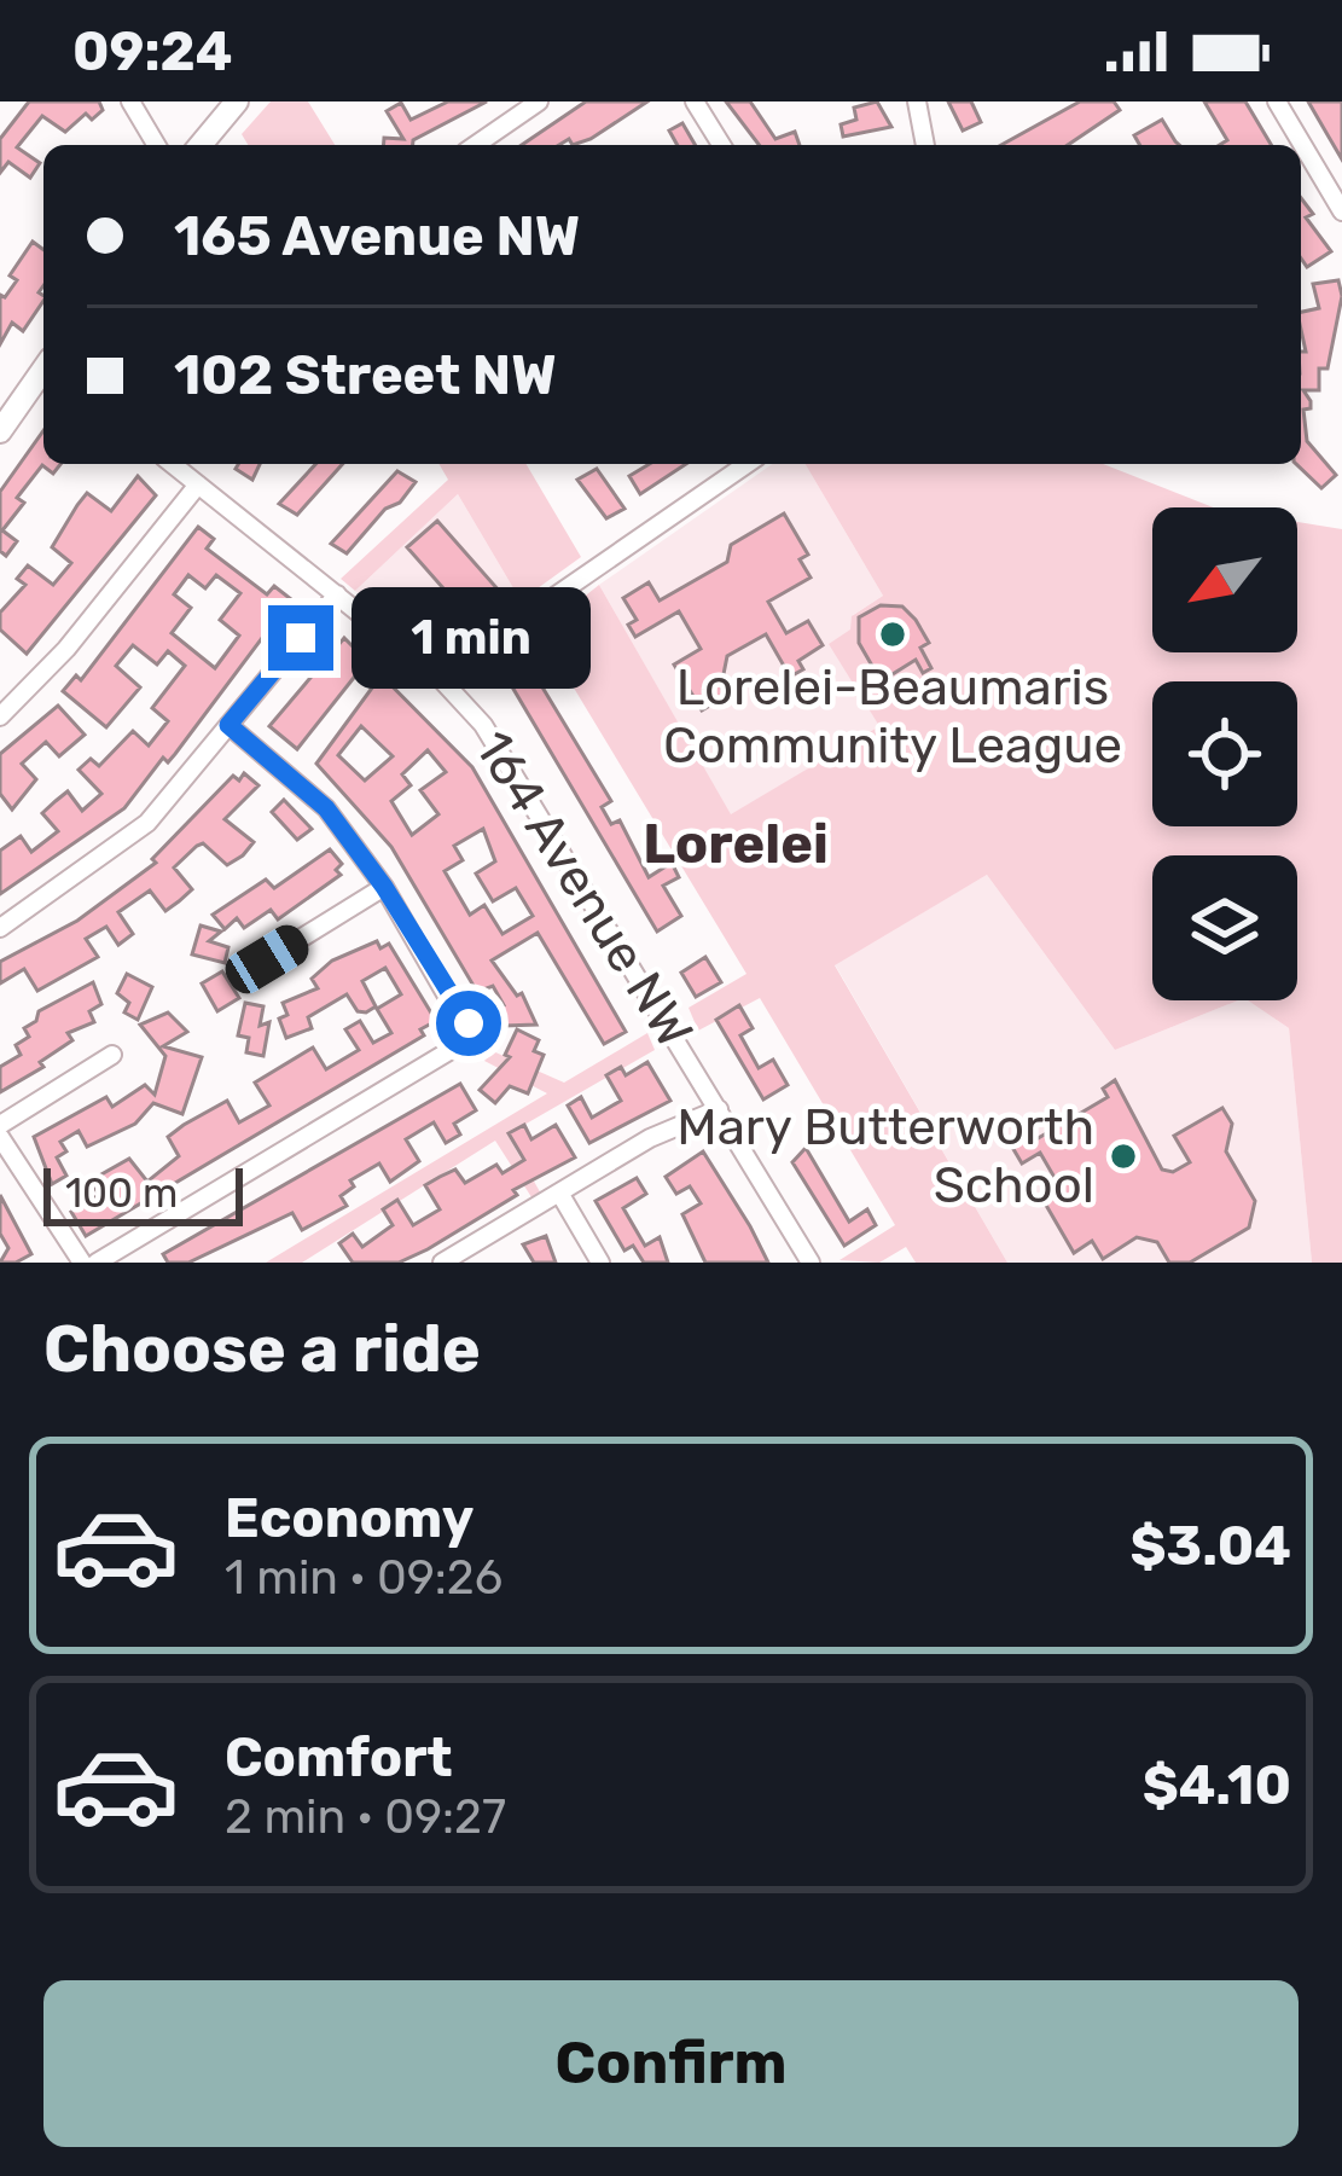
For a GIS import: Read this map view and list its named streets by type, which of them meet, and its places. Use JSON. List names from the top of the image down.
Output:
{
  "streets": {
    "street": ["164 Avenue NW"]
  },
  "districts": ["Lorelei"],
  "places": ["Lorelei-Beaumaris Community League", "Mary Butterworth School"],
  "scale_bar": "100 m",
  "north": "bottom left",
  "page": {
    "status": "09:24",
    "banner": ["165 Avenue NW", "102 Street NW"],
    "bubble": "1 min",
    "scale": "100 m",
    "heading": "Choose a ride",
    "list": [
      {
        "name": "Economy",
        "note": "1 min · 09:26",
        "value": "$3.04"
      },
      {
        "name": "Comfort",
        "note": "2 min · 09:27",
        "value": "$4.10"
      }
    ],
    "buttons": "Confirm"
  }
}
